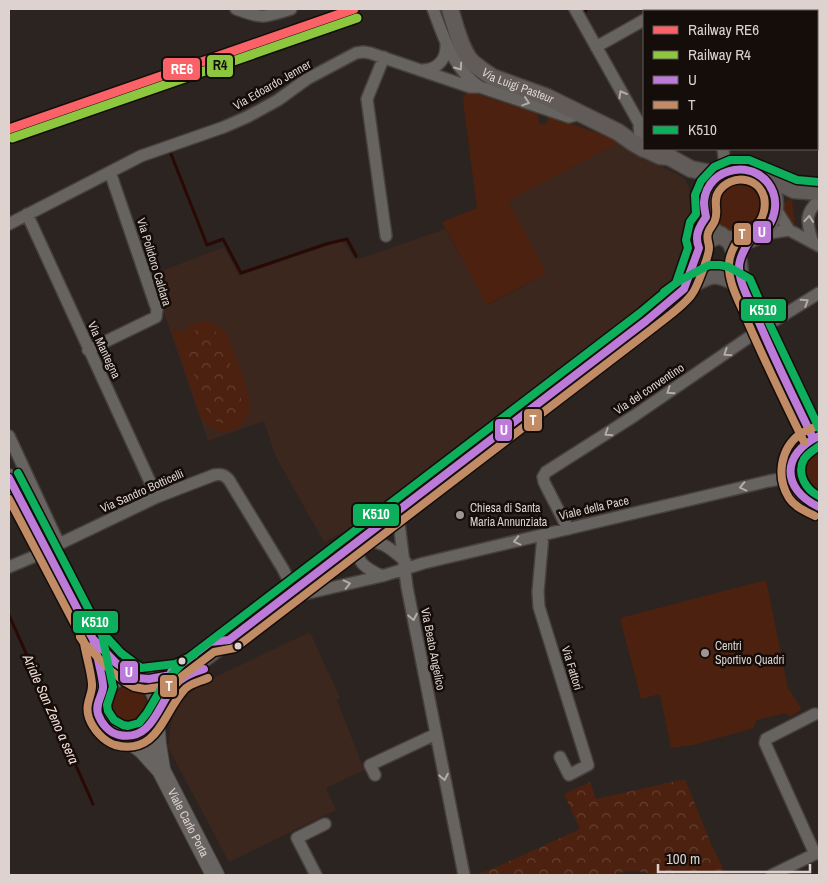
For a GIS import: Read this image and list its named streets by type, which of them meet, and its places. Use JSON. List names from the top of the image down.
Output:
{
  "streets": {
    "main road": ["Via Luigi Pasteur", "Viale Carlo Porta"],
    "street": [
      "Via Edoardo Jenner",
      "Via Polidoro Caldara",
      "Via Mantegna",
      "Via del conventino",
      "Via Sandro Botticelli",
      "Viale della Pace",
      "Via Beato Angelico",
      "Via Fattori"
    ]
  },
  "crossings": [
    ["Via Edoardo Jenner", "Via Luigi Pasteur"],
    ["Via Edoardo Jenner", "Via Polidoro Caldara"],
    ["Via Edoardo Jenner", "Via Mantegna"],
    ["Via Polidoro Caldara", "Via Mantegna"],
    ["Via Mantegna", "Via Sandro Botticelli"],
    ["Via del conventino", "Viale della Pace"],
    ["Via Sandro Botticelli", "Viale della Pace"],
    ["Viale della Pace", "Via Beato Angelico"],
    ["Viale della Pace", "Via Fattori"]
  ],
  "one_way": ["Via Beato Angelico"],
  "water": ["Ariale San Zeno a sera"],
  "places": ["Chiesa di Santa Maria Annunziata", "Centri Sportivo Quadri"],
  "lines": [
    "rail line RE6",
    "rail line R4",
    "transit line K510",
    "transit line U",
    "transit line T"
  ],
  "legend": [
    "Railway RE6",
    "Railway R4",
    "U",
    "T",
    "K510"
  ],
  "scale_bar": "100 m"
}
